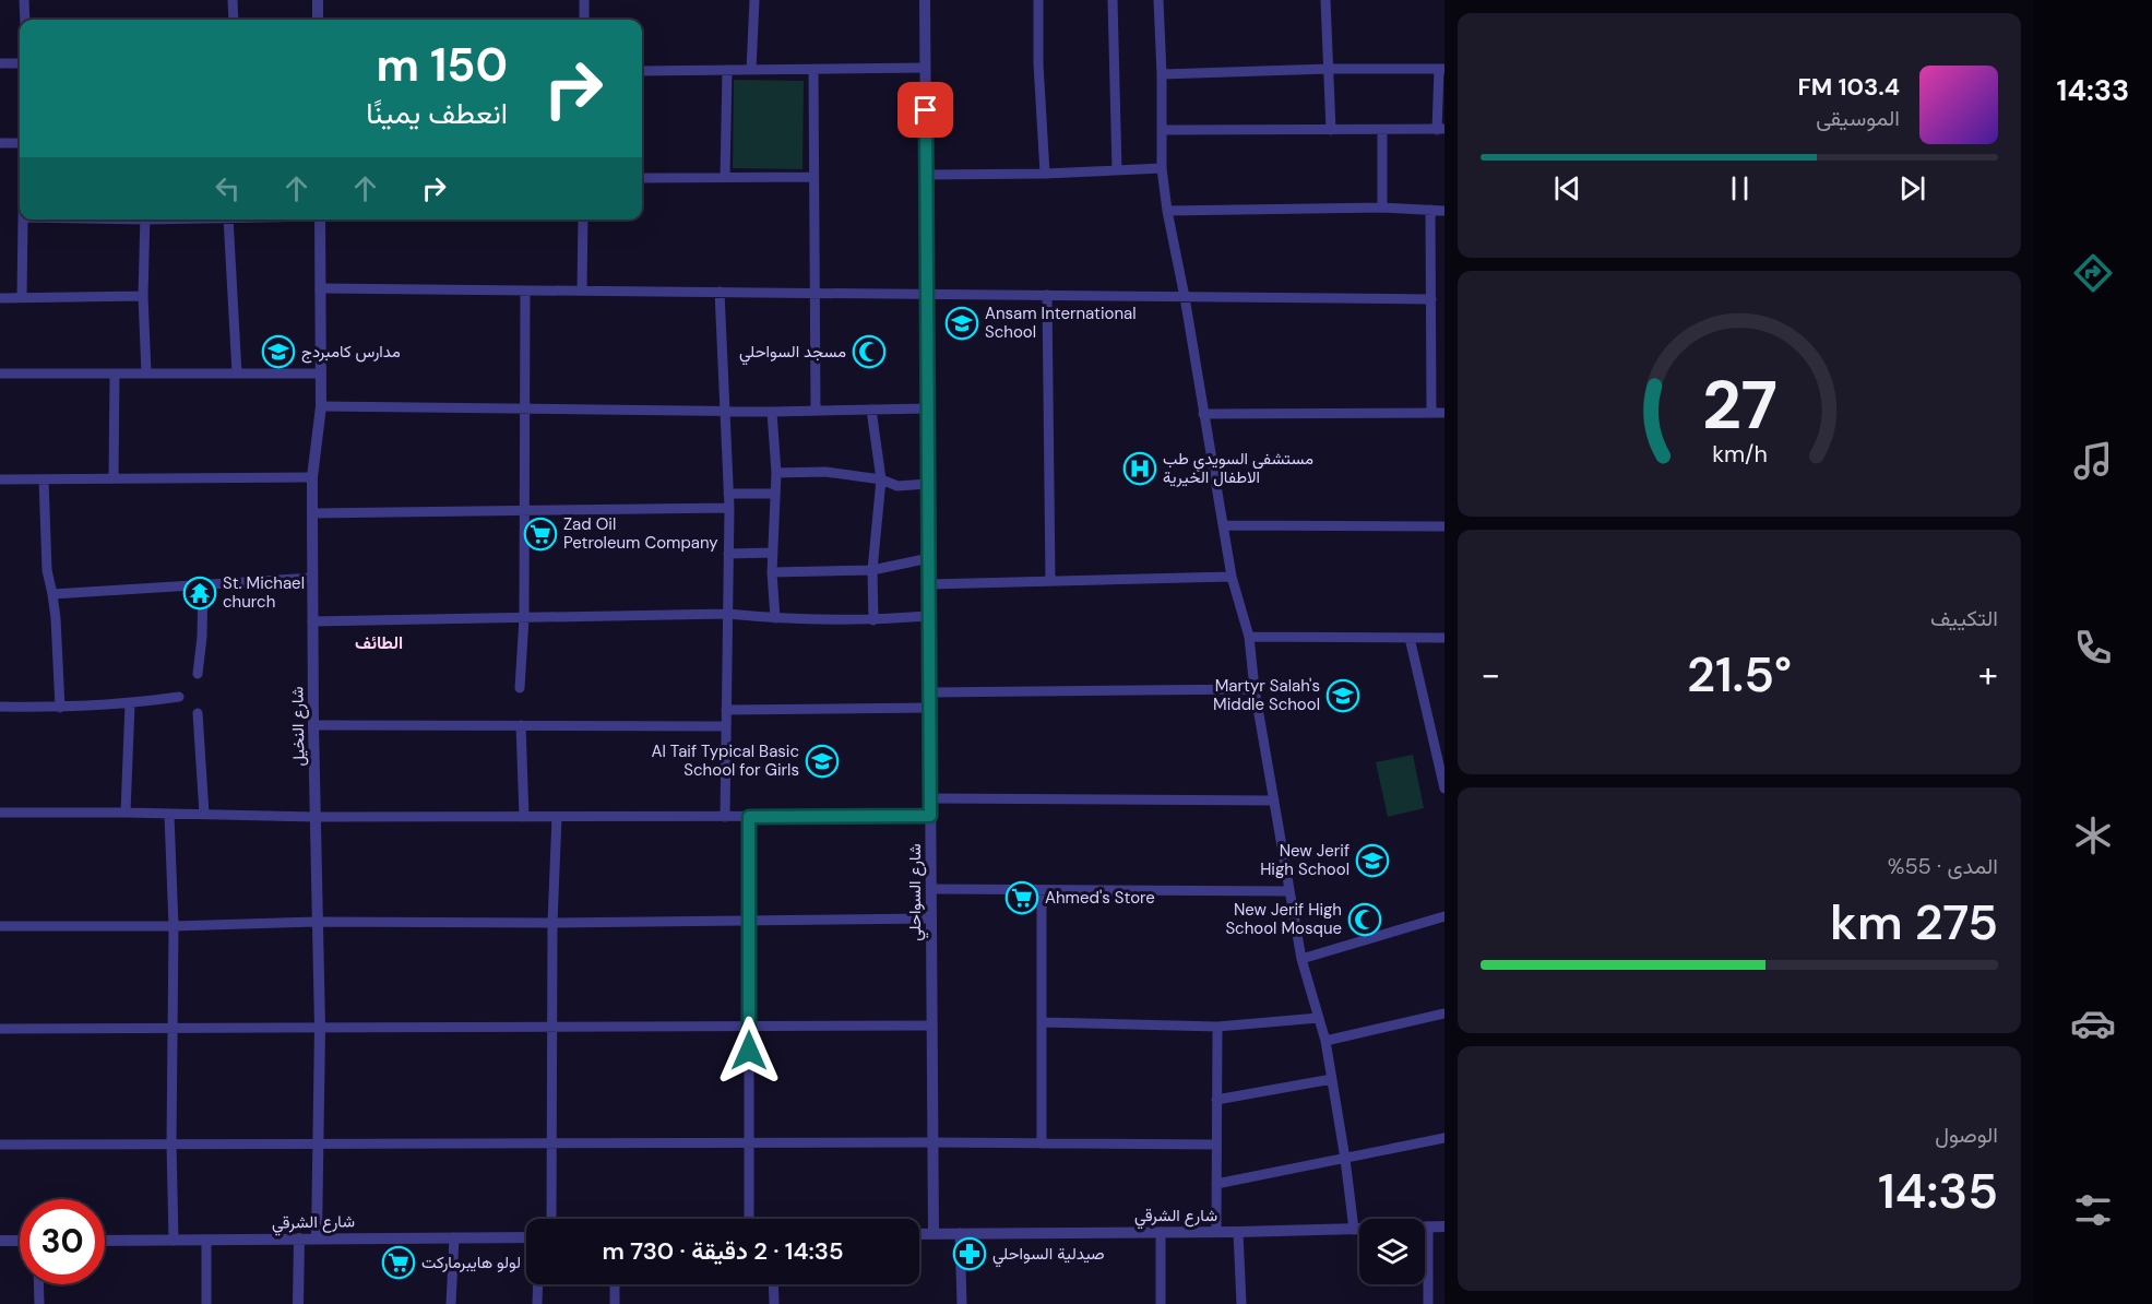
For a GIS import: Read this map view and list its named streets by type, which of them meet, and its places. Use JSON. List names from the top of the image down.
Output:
{
  "streets": {
    "street": ["شارع النخيل", "شارع السواحلي", "شارع الشرقي"]
  },
  "crossings": [
    ["شارع النخيل", "شارع الشرقي"],
    ["شارع السواحلي", "شارع الشرقي"]
  ],
  "districts": ["الطائف"],
  "places": {
    "school or university": [
      "Ansam International School",
      "مدارس كامبردج",
      "Martyr Salah's Middle School",
      "Al Taif Typical Basic School for Girls",
      "New Jerif High School"
    ],
    "mosque": ["مسجد السواحلي", "New Jerif High School Mosque"],
    "hospital": ["مستشفى السويدي طب الاطفال الخيرية"],
    "supermarket": ["Zad Oil Petroleum Company", "Ahmed's Store", "لولو هايبرماركت"],
    "temple": ["St. Michael church"],
    "pharmacy": ["صيدلية السواحلي"]
  },
  "page": {
    "tabs": "14:33",
    "turn": ["150 m", "انعطف يمينًا"],
    "song": ["103.4 FM", "الموسيقى"],
    "tile": [
      "التكييف",
      ["المدى · 55%", "275 km"],
      ["الوصول", "14:35"]
    ],
    "heat": ["−", "21.5°", "+"],
    "limit": "30",
    "trip": "14:35 · 2 دقيقة · 730 m",
    "gauge": ["27", "km/h"]
  }
}
